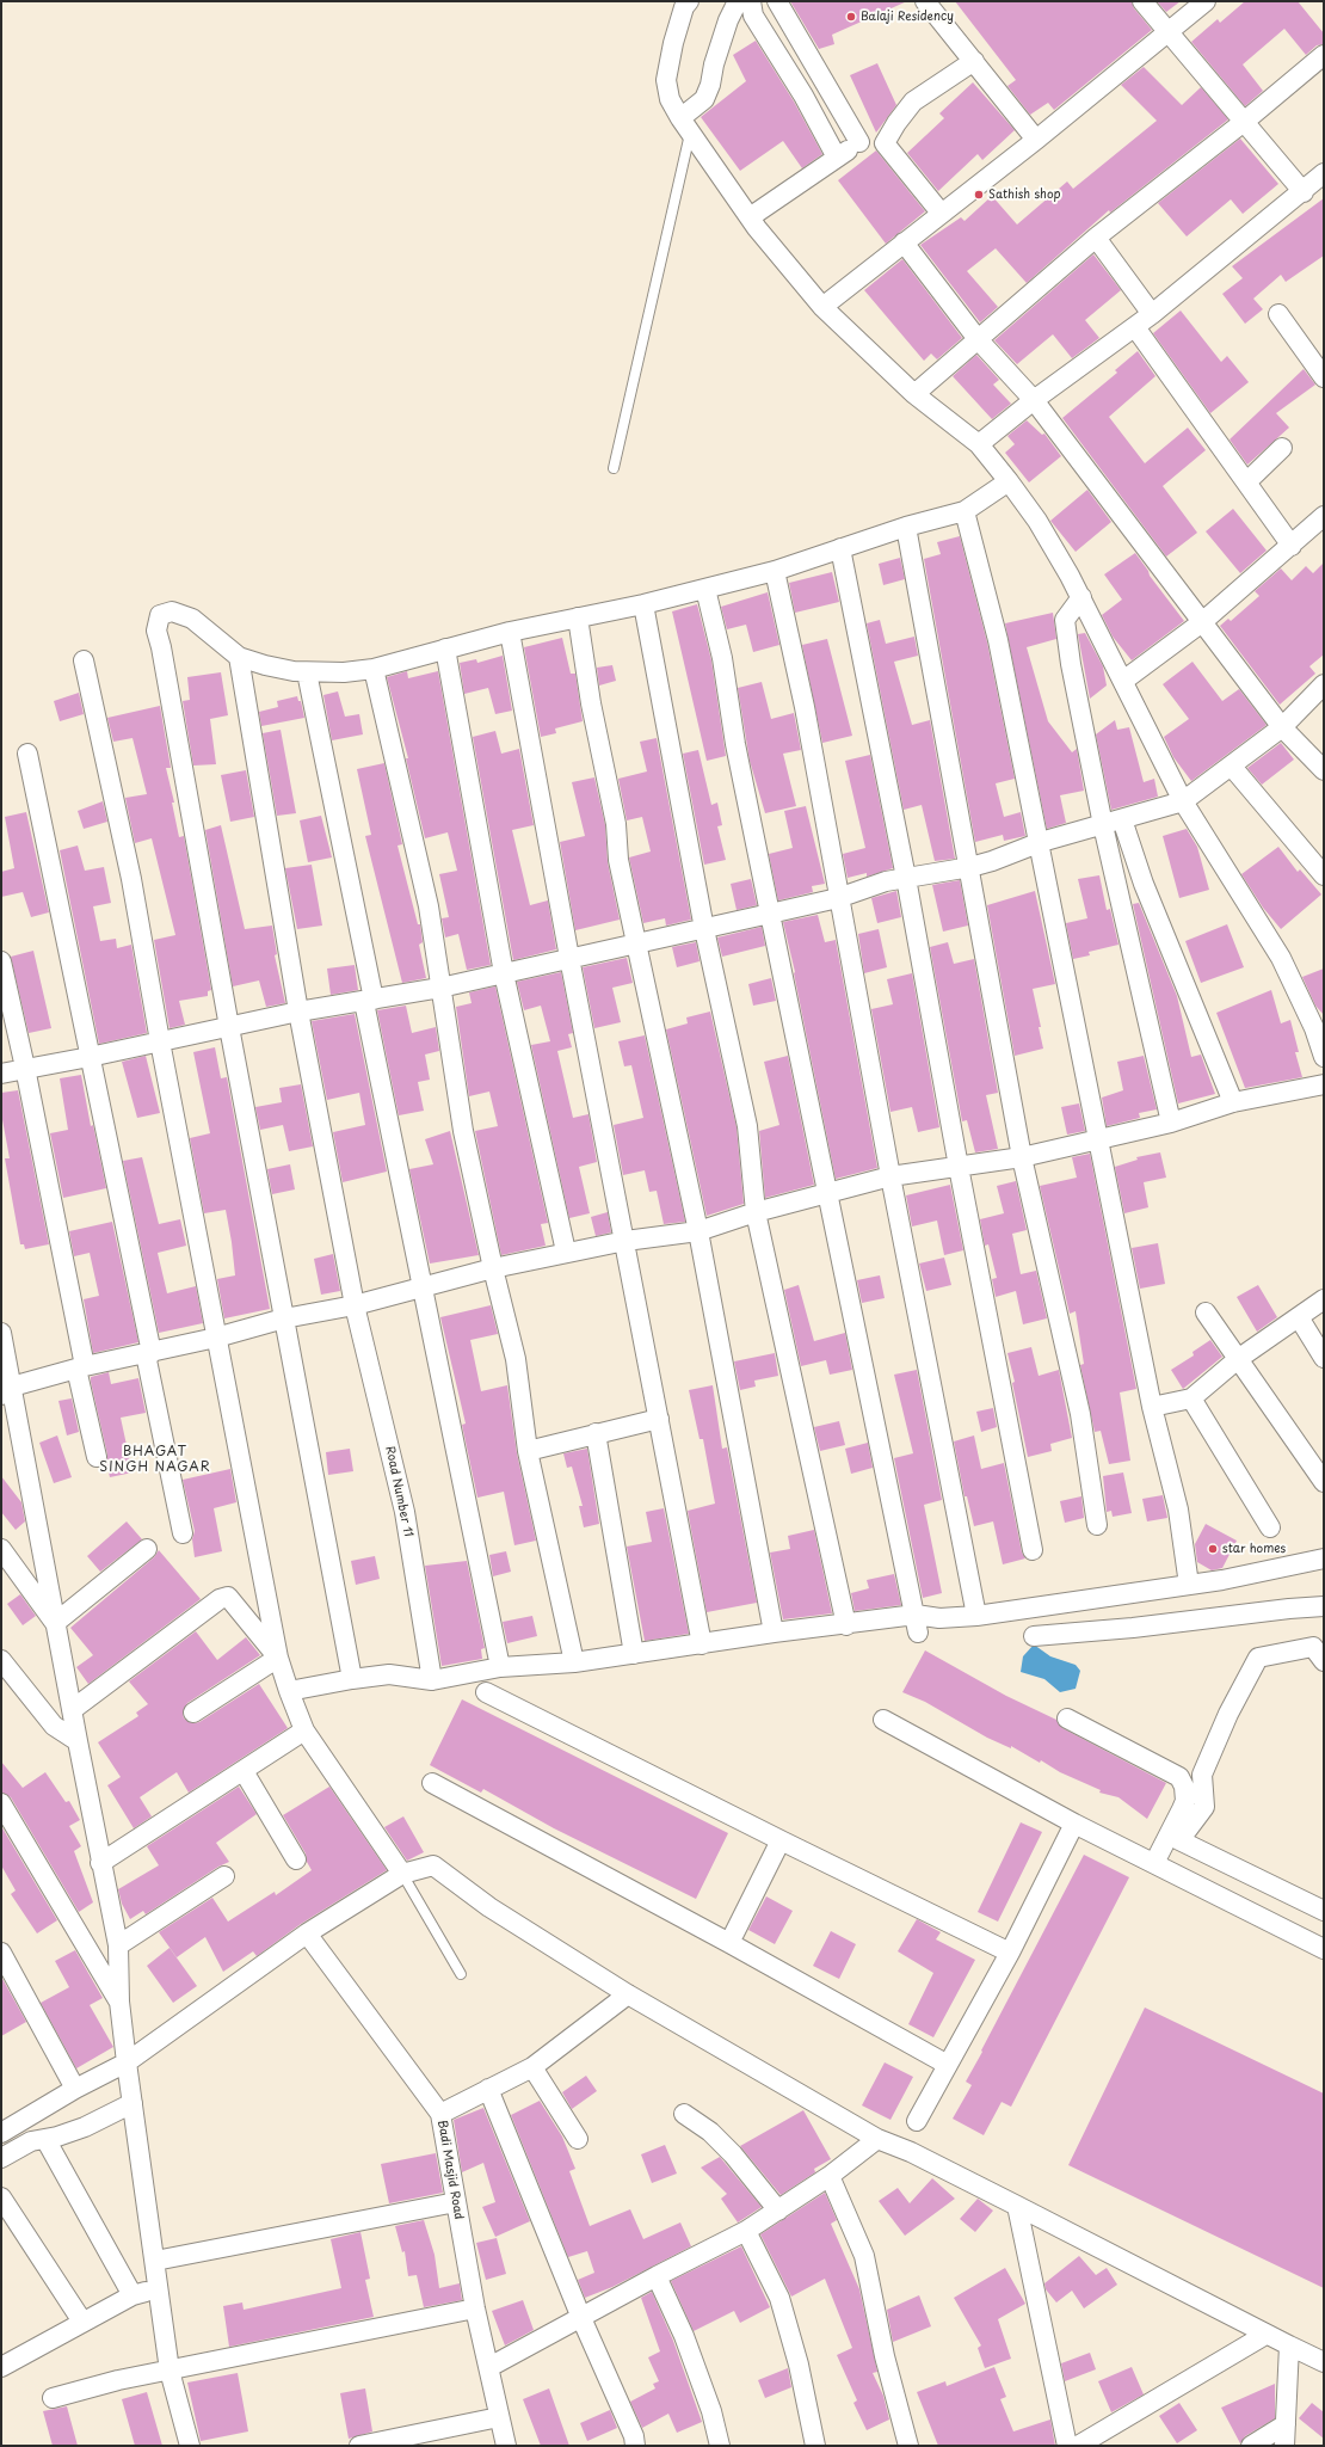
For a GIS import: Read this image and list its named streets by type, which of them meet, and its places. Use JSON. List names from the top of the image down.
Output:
{
  "streets": {
    "street": ["Road Number 11", "Badi Masjid Road"]
  },
  "districts": ["BHAGAT SINGH NAGAR"],
  "places": ["Balaji Residency", "Sathish shop", "star homes"]
}
